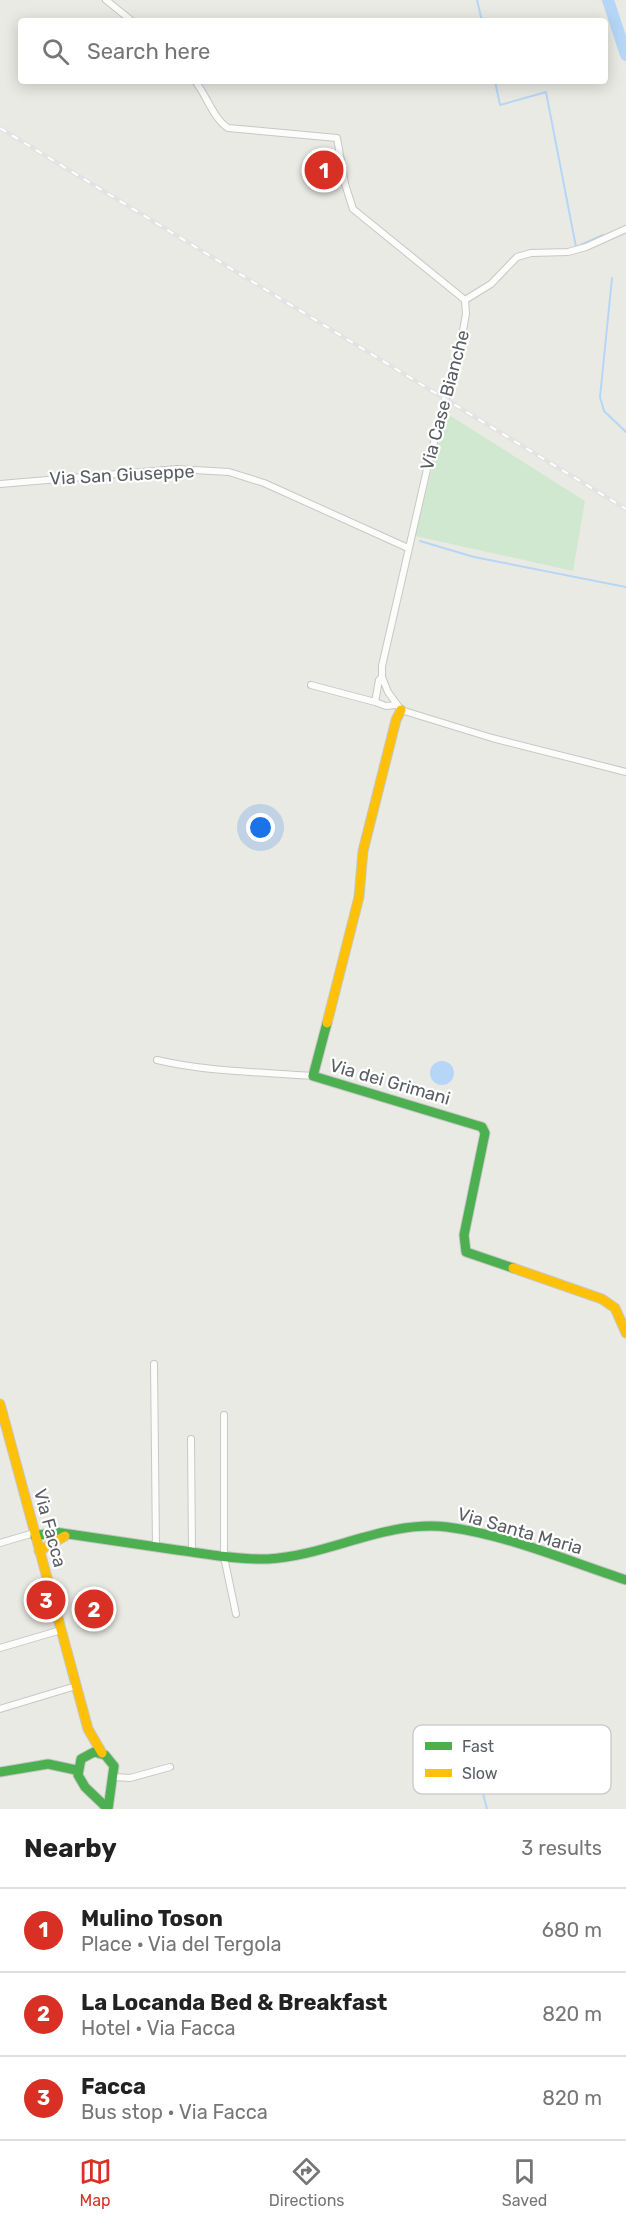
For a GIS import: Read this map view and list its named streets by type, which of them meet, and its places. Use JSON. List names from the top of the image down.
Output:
{
  "streets": {
    "main road": ["Via dei Grimani", "Via Facca", "Via Santa Maria"],
    "street": ["Via Case Bianche", "Via San Giuseppe"]
  },
  "crossings": [
    ["Via Case Bianche", "Via San Giuseppe"],
    ["Via Facca", "Via Santa Maria"]
  ],
  "legend": ["Fast", "Slow"],
  "page": {
    "search": "Search here",
    "pins": ["1", "3", "2"],
    "heading": ["Nearby", "3 results"],
    "list": [
      {
        "mark": "1",
        "name": "Mulino Toson",
        "note": "Place · Via del Tergola",
        "value": "680 m"
      },
      {
        "mark": "2",
        "name": "La Locanda Bed & Breakfast",
        "note": "Hotel · Via Facca",
        "value": "820 m"
      },
      {
        "mark": "3",
        "name": "Facca",
        "note": "Bus stop · Via Facca",
        "value": "820 m"
      }
    ],
    "nav": ["Map", "Directions", "Saved"]
  }
}
